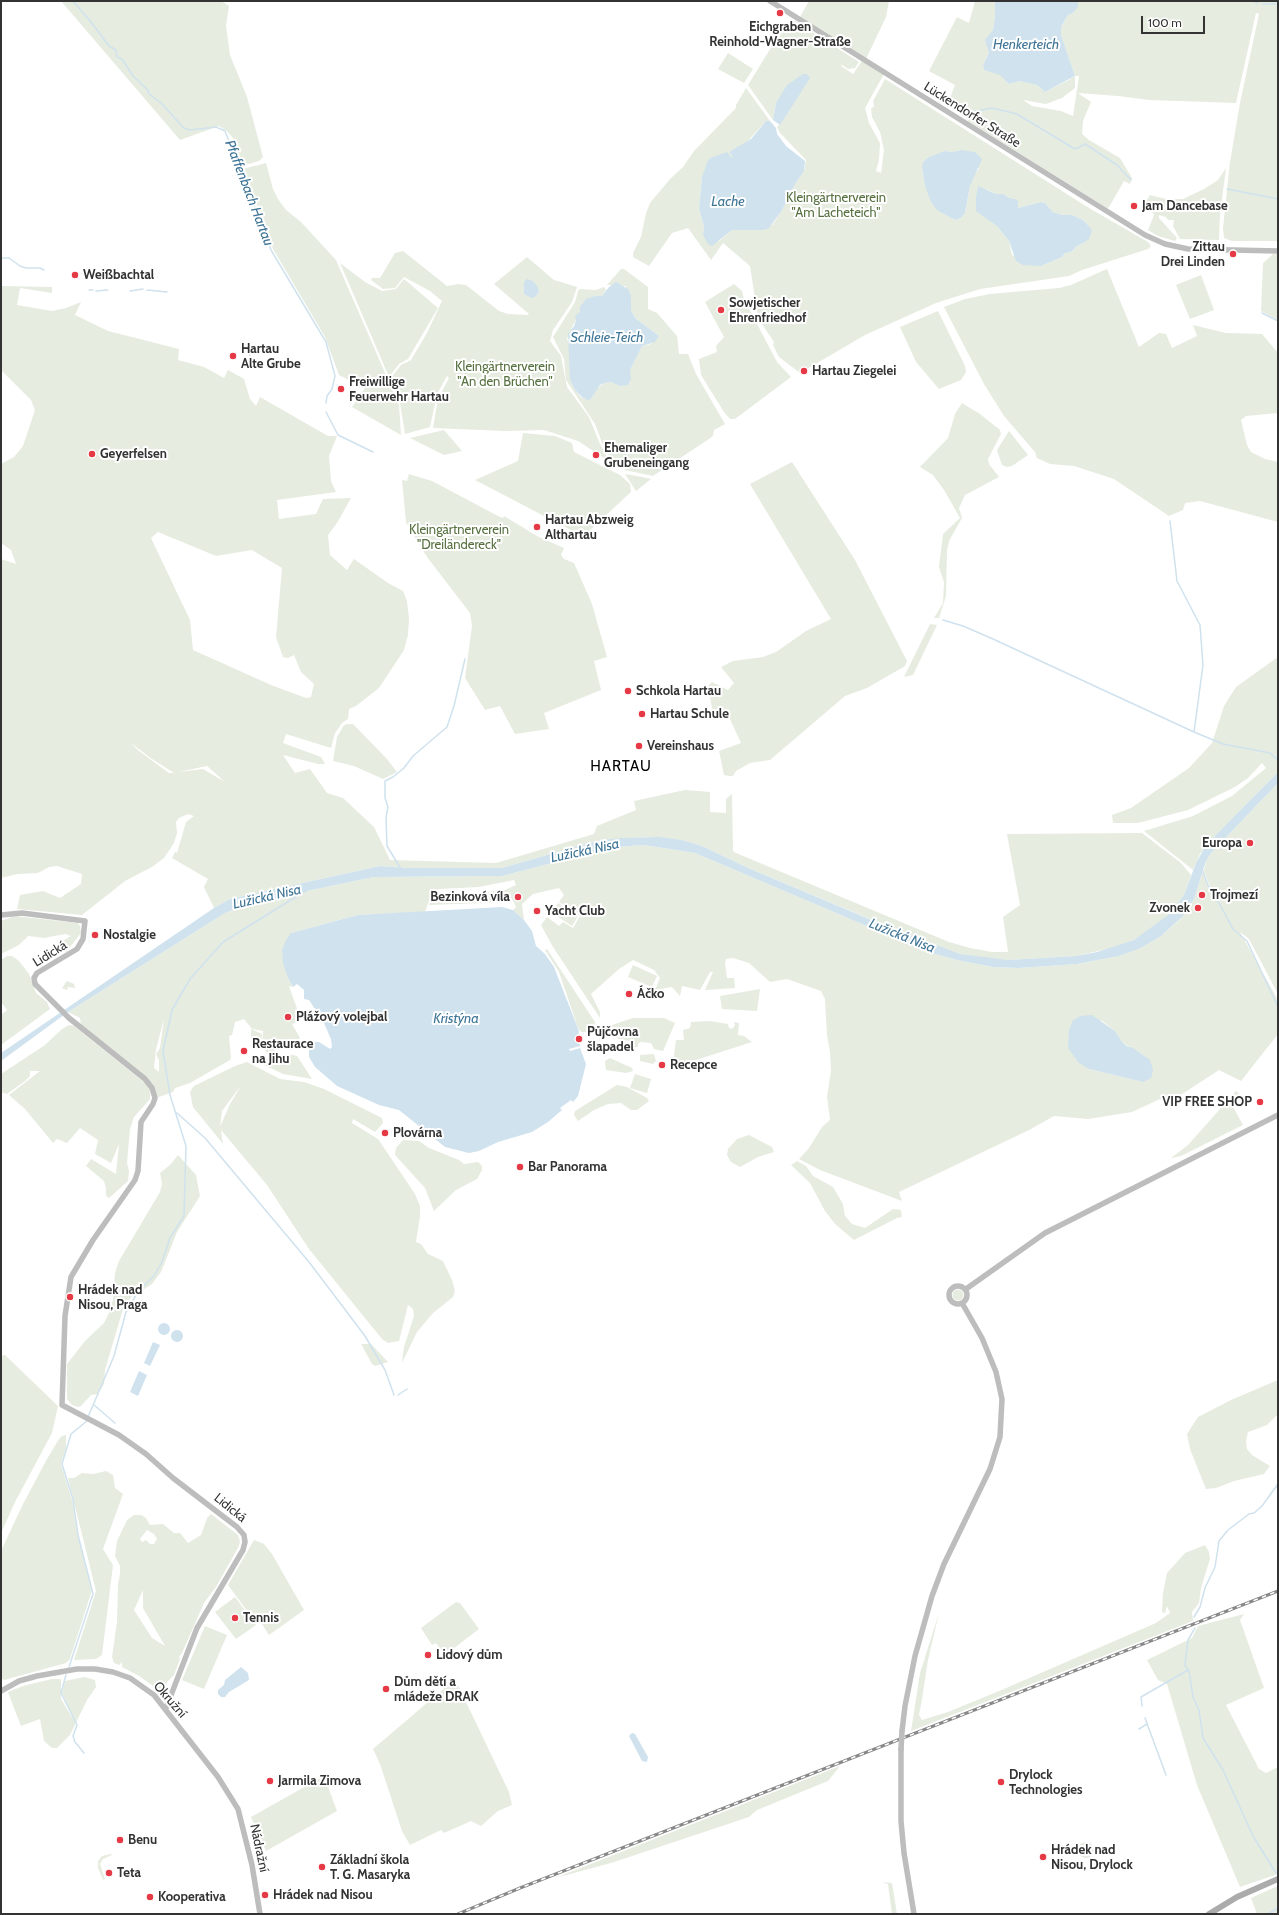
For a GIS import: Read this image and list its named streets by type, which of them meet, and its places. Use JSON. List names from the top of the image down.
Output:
{
  "streets": {
    "main road": [
      "Lückendorfer Straße",
      "Lidická",
      "Okružní",
      "Nádražní"
    ]
  },
  "crossings": [
    ["Lidická", "Okružní"],
    ["Okružní", "Nádražní"]
  ],
  "districts": ["HARTAU"],
  "water": [
    "Henkerteich",
    "Pfaffenbach Hartau",
    "Lache",
    "Schleie-Teich",
    "Lužická Nisa",
    "Kristýna"
  ],
  "parks": ["Kleingärtnerverein \"Am Lacheteich\"", "Kleingärtnerverein \"An den Brüchen\"", "Kleingärtnerverein \"Dreiländereck\""],
  "places": [
    "Eichgraben Reinhold-Wagner-Straße",
    "Jam Dancebase",
    "Zittau Drei Linden",
    "Weißbachtal",
    "Sowjetischer Ehrenfriedhof",
    "Hartau Alte Grube",
    "Hartau Ziegelei",
    "Freiwillige Feuerwehr Hartau",
    "Geyerfelsen",
    "Ehemaliger Grubeneingang",
    "Hartau Abzweig Althartau",
    "Schkola Hartau",
    "Hartau Schule",
    "Vereinshaus",
    "Europa",
    "Trojmezí",
    "Bezinková víla",
    "Zvonek",
    "Yacht Club",
    "Nostalgie",
    "Áčko",
    "Plážový volejbal",
    "Půjčovna šlapadel",
    "Restaurace na Jihu",
    "Recepce",
    "VIP FREE SHOP",
    "Plovárna",
    "Bar Panorama",
    "Hrádek nad Nisou, Praga",
    "Tennis",
    "Lidový dům",
    "Dům dětí a mládeže DRAK",
    "Jarmila Zimova",
    "Drylock Technologies",
    "Benu",
    "Hrádek nad Nisou, Drylock",
    "Základní škola T. G. Masaryka",
    "Teta",
    "Hrádek nad Nisou",
    "Kooperativa"
  ],
  "scale_bar": "100 m"
}
